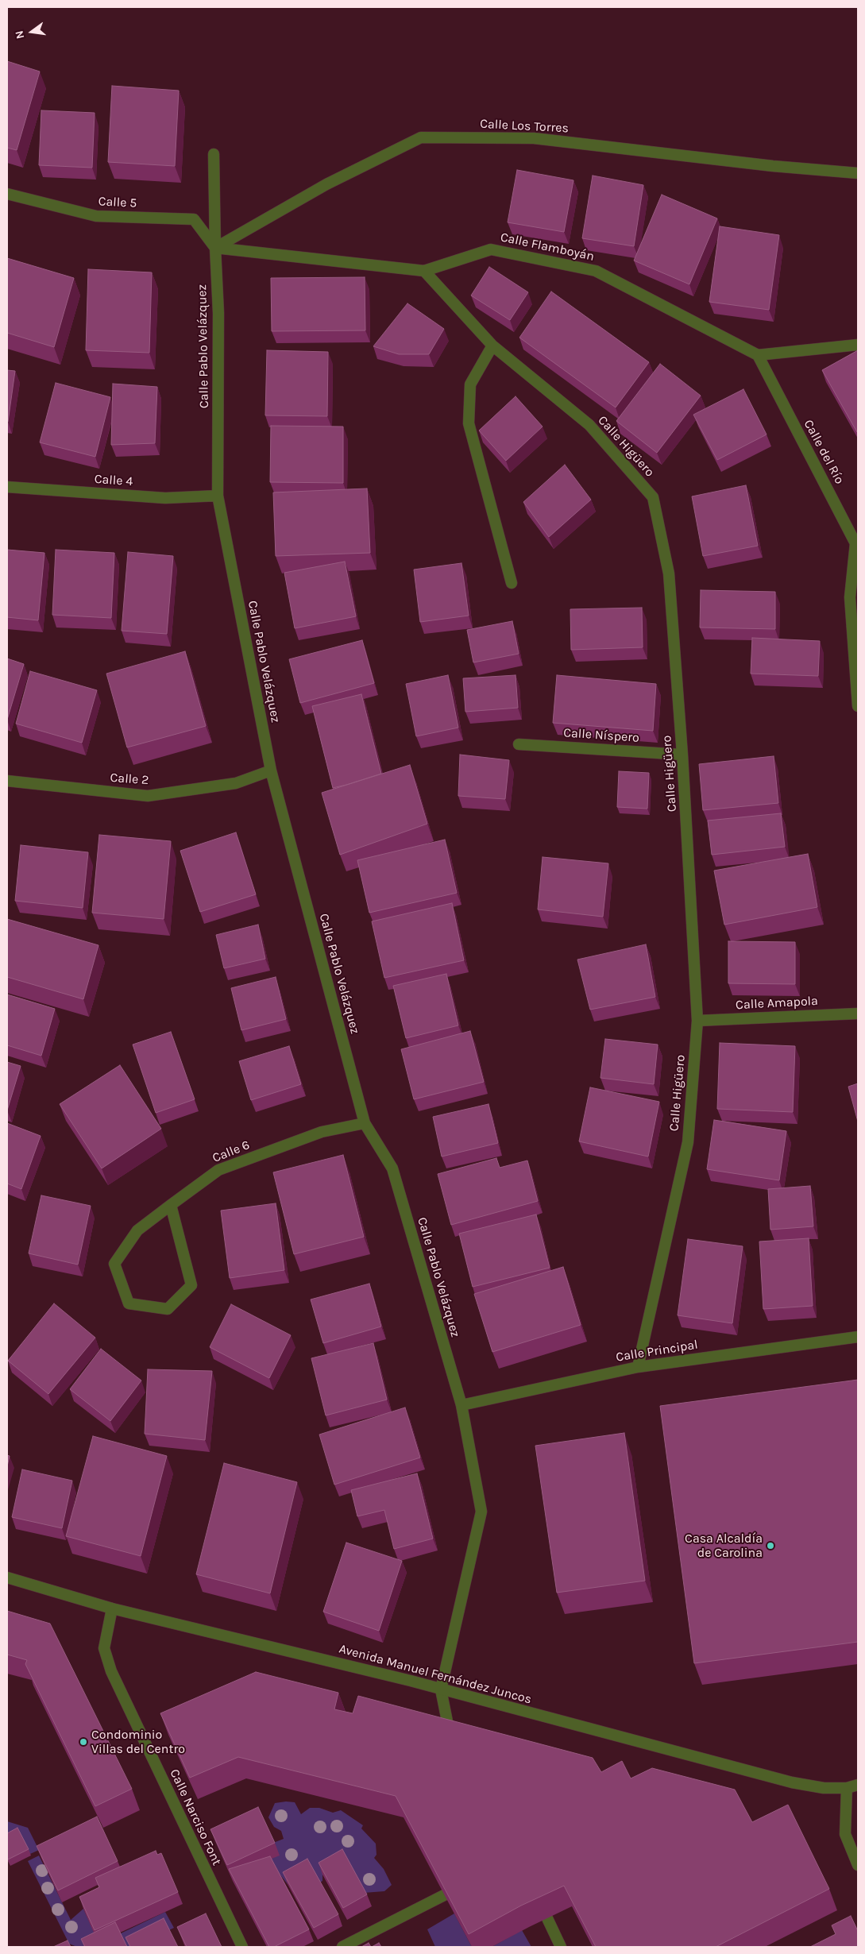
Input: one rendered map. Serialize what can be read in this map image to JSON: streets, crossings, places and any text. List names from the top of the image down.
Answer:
{
  "streets": {
    "street": [
      "Calle Los Torres",
      "Calle 5",
      "Calle Flamboyán",
      "Calle Pablo Velázquez",
      "Calle Higüero",
      "Calle del Río",
      "Calle 4",
      "Calle Níspero",
      "Calle 2",
      "Calle Amapola",
      "Calle 6",
      "Calle Principal",
      "Avenida Manuel Fernández Juncos",
      "Calle Narciso Font"
    ]
  },
  "crossings": [
    ["Calle Los Torres", "Calle 5"],
    ["Calle Los Torres", "Calle Flamboyán"],
    ["Calle Los Torres", "Calle Pablo Velázquez"],
    ["Calle 5", "Calle Flamboyán"],
    ["Calle 5", "Calle Pablo Velázquez"],
    ["Calle Flamboyán", "Calle Pablo Velázquez"],
    ["Calle Flamboyán", "Calle Higüero"],
    ["Calle Flamboyán", "Calle del Río"],
    ["Calle Pablo Velázquez", "Calle 4"],
    ["Calle Pablo Velázquez", "Calle 2"],
    ["Calle Pablo Velázquez", "Calle 6"],
    ["Calle Pablo Velázquez", "Calle Principal"],
    ["Calle Pablo Velázquez", "Avenida Manuel Fernández Juncos"],
    ["Calle Higüero", "Calle Níspero"],
    ["Calle Higüero", "Calle Amapola"],
    ["Calle Higüero", "Calle Principal"],
    ["Avenida Manuel Fernández Juncos", "Calle Narciso Font"]
  ],
  "places": ["Casa Alcaldía de Carolina", "Condominio Villas del Centro"],
  "north": "left"
}
